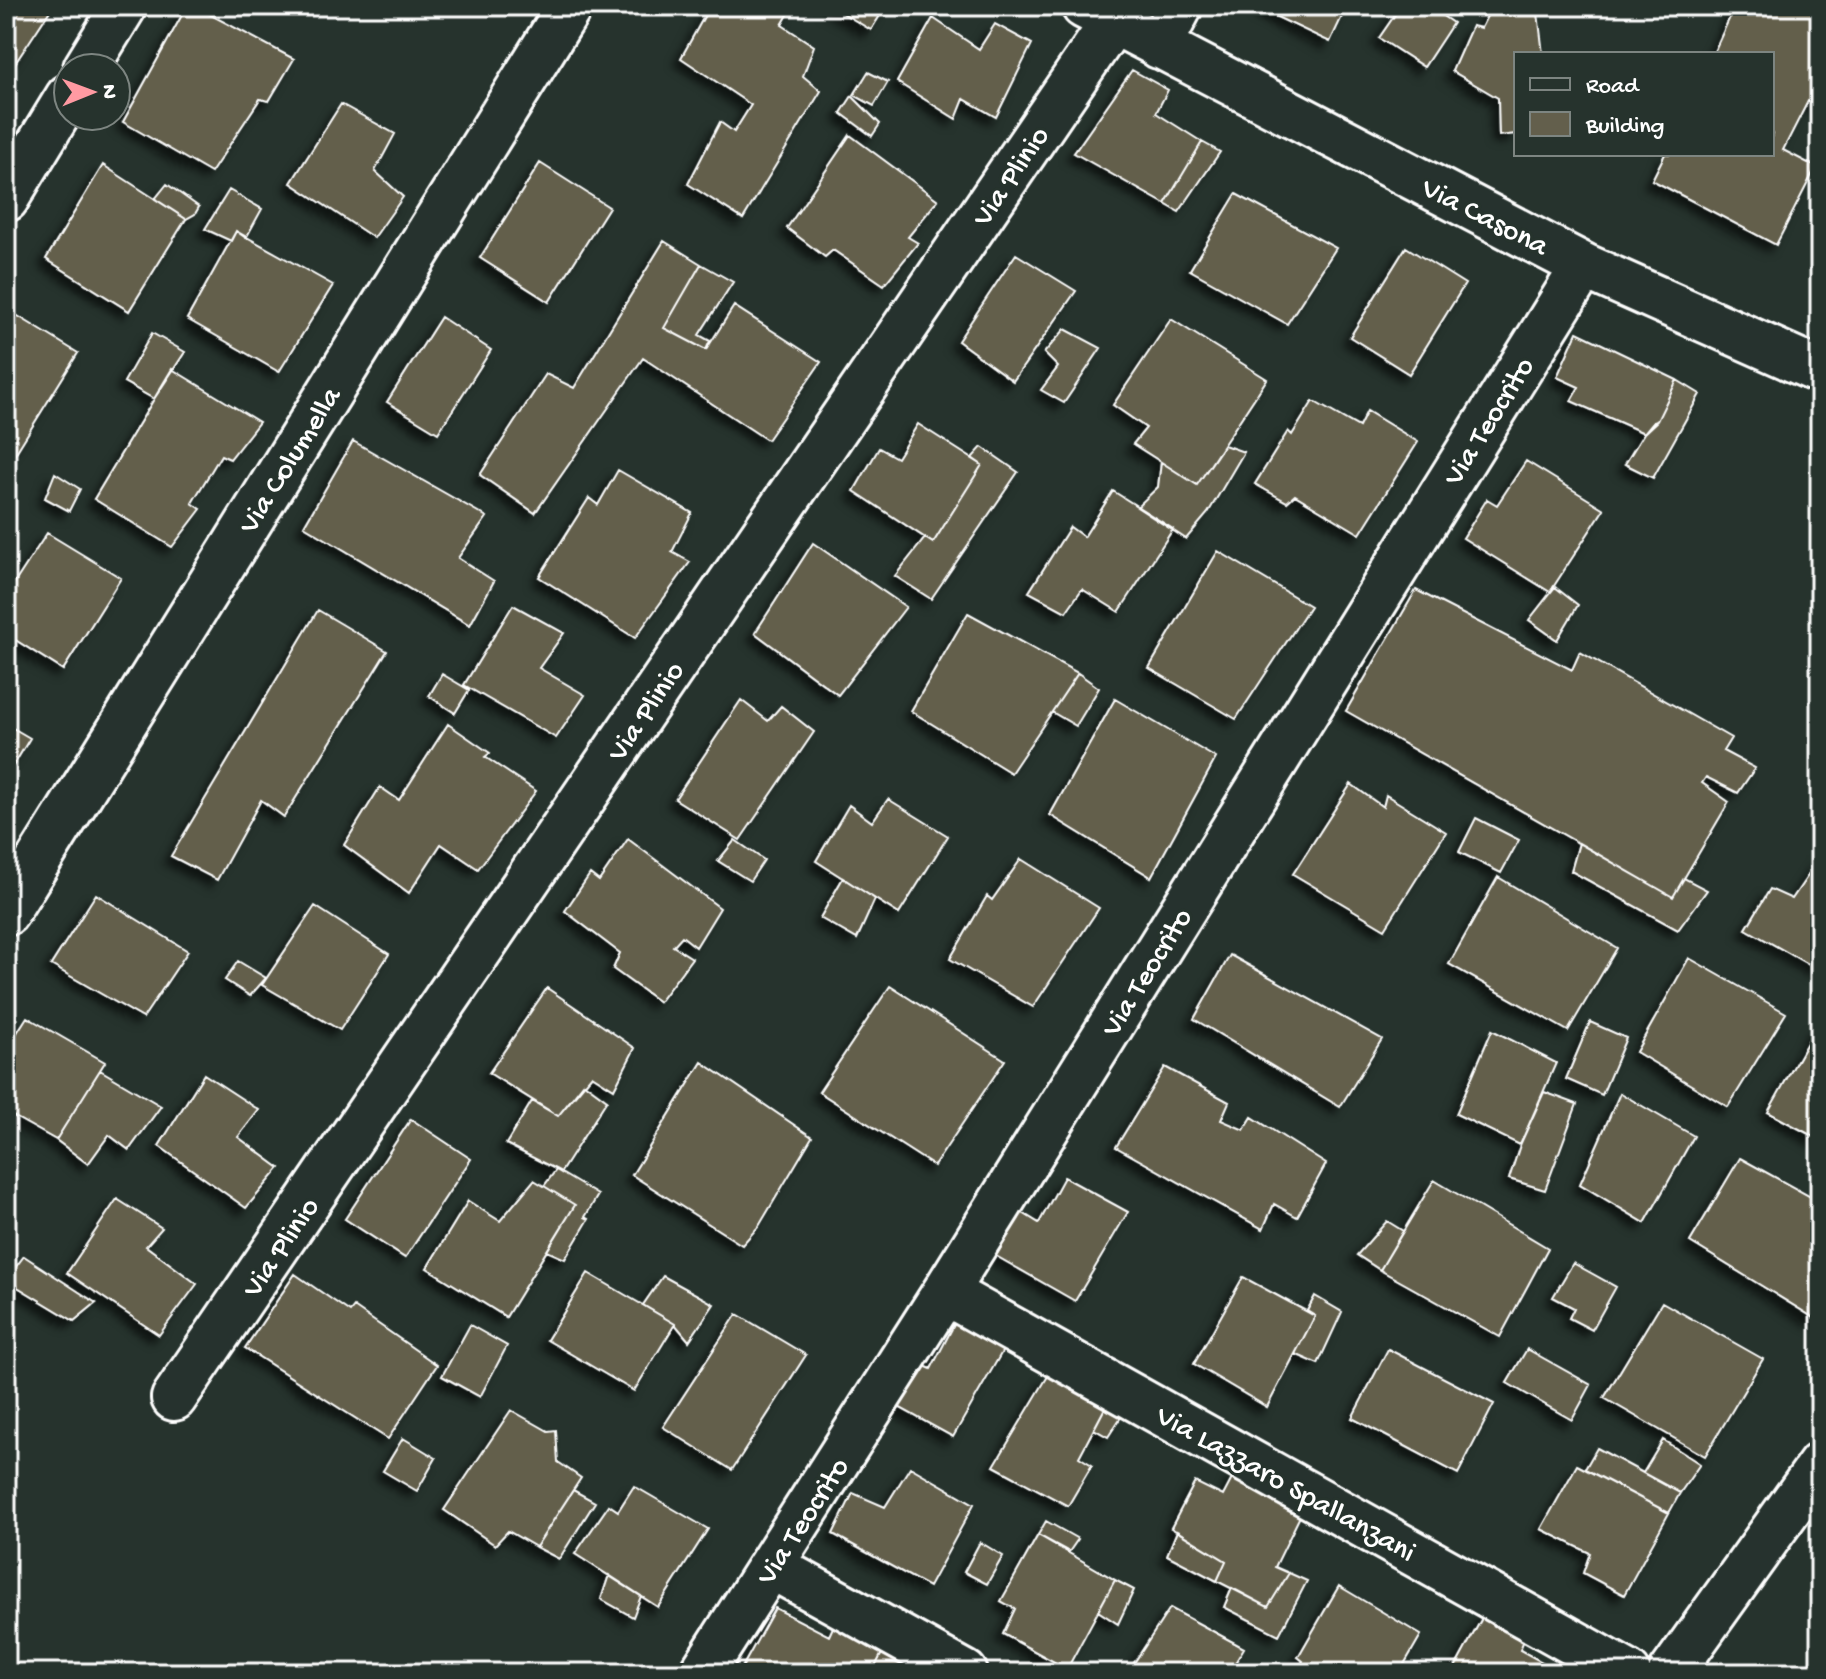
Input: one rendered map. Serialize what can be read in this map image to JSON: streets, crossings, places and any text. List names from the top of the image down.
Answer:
{
  "streets": {
    "street": [
      "Via Plinio",
      "Via Casona",
      "Via Teocrito",
      "Via Columella",
      "Via Lazzaro Spallanzani"
    ]
  },
  "crossings": [
    ["Via Plinio", "Via Casona"],
    ["Via Casona", "Via Teocrito"],
    ["Via Teocrito", "Via Lazzaro Spallanzani"]
  ],
  "legend": ["Road", "Building"],
  "north": "right"
}
